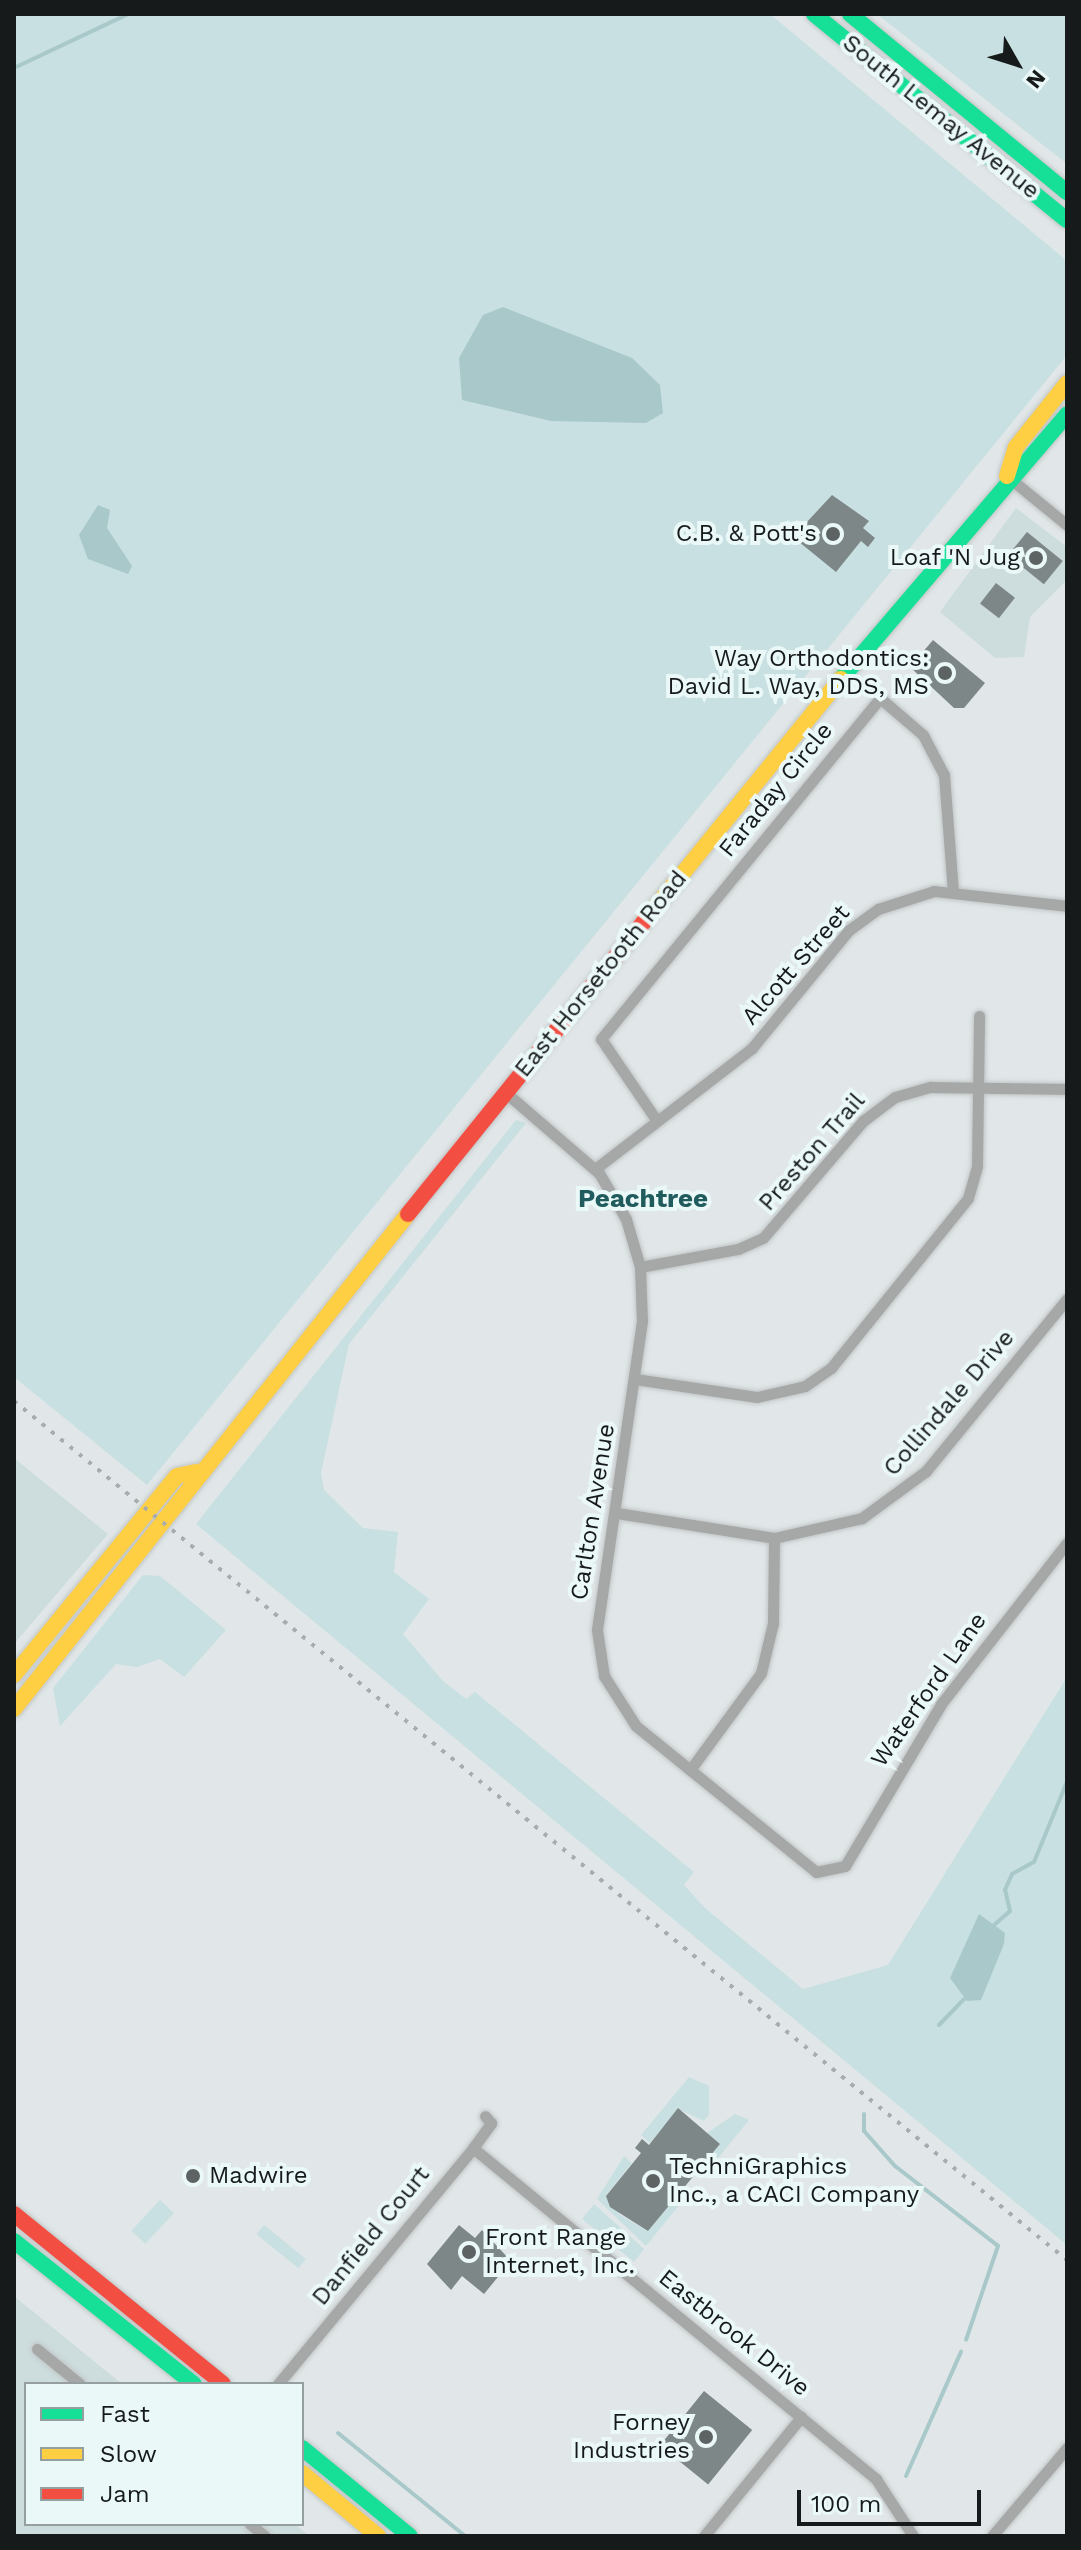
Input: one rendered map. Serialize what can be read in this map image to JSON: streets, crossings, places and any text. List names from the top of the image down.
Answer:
{
  "streets": {
    "main road": ["South Lemay Avenue", "East Horsetooth Road"],
    "street": [
      "Faraday Circle",
      "Alcott Street",
      "Preston Trail",
      "Collindale Drive",
      "Carlton Avenue",
      "Waterford Lane",
      "Danfield Court",
      "Eastbrook Drive"
    ]
  },
  "crossings": [
    ["Faraday Circle", "Alcott Street"],
    ["Alcott Street", "Carlton Avenue"],
    ["East Horsetooth Road", "Carlton Avenue"],
    ["Preston Trail", "Carlton Avenue"],
    ["Collindale Drive", "Carlton Avenue"],
    ["Carlton Avenue", "Waterford Lane"],
    ["Danfield Court", "Eastbrook Drive"]
  ],
  "districts": ["Peachtree"],
  "places": [
    "C.B. & Pott's",
    "Loaf 'N Jug",
    "Way Orthodontics: David L. Way, DDS, MS",
    "Madwire",
    "TechniGraphics Inc., a CACI Company",
    "Front Range Internet, Inc.",
    "Forney Industries"
  ],
  "legend": ["Fast", "Slow", "Jam"],
  "scale_bar": "100 m",
  "north": "bottom right"
}
